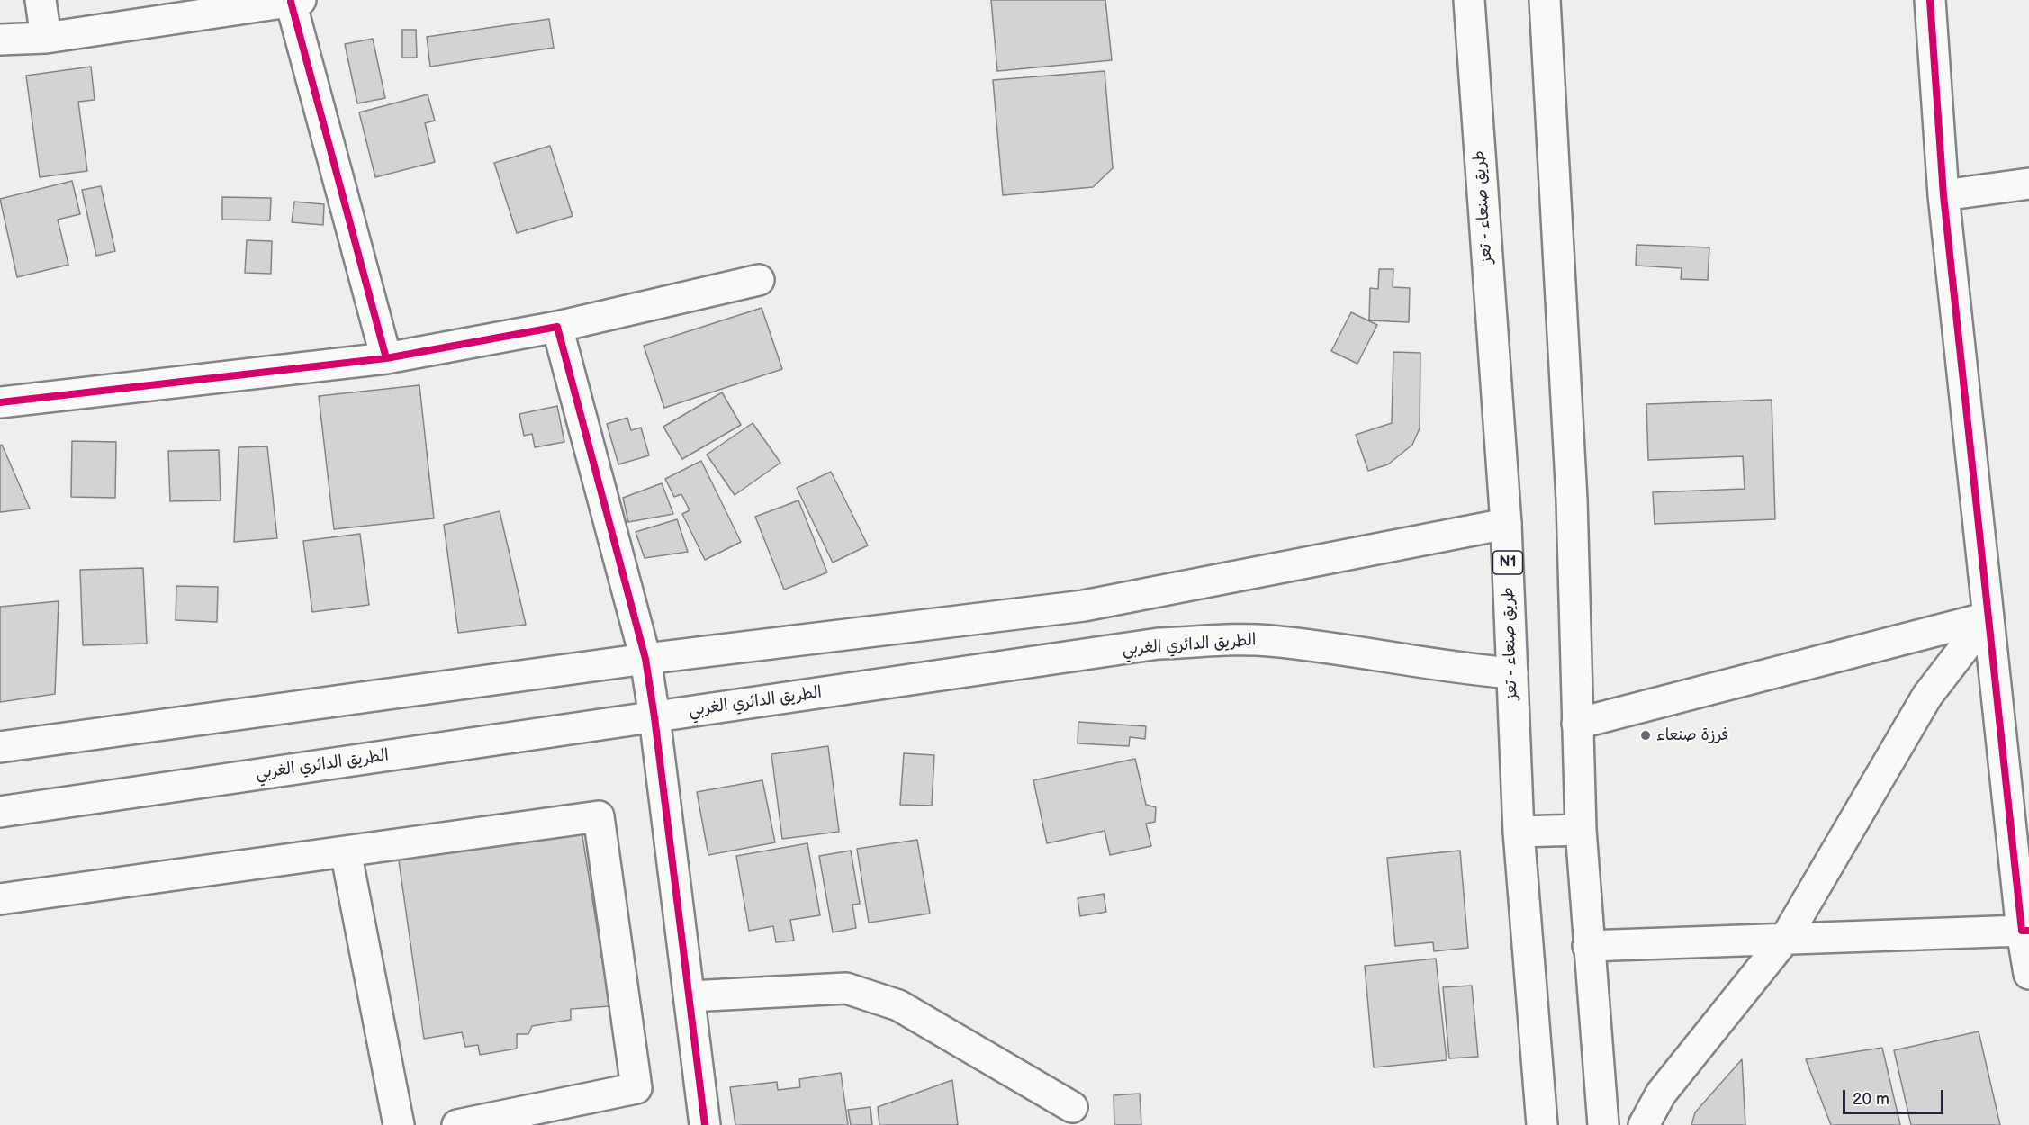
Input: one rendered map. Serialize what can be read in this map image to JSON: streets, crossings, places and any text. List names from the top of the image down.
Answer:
{
  "streets": {
    "main road": ["طريق صنعاء - تعز", "N1", "الطريق الدائري الغربي"]
  },
  "crossings": [
    ["طريق صنعاء - تعز", "الطريق الدائري الغربي"]
  ],
  "places": ["فرزة صنعاء"],
  "scale_bar": "20 m"
}
